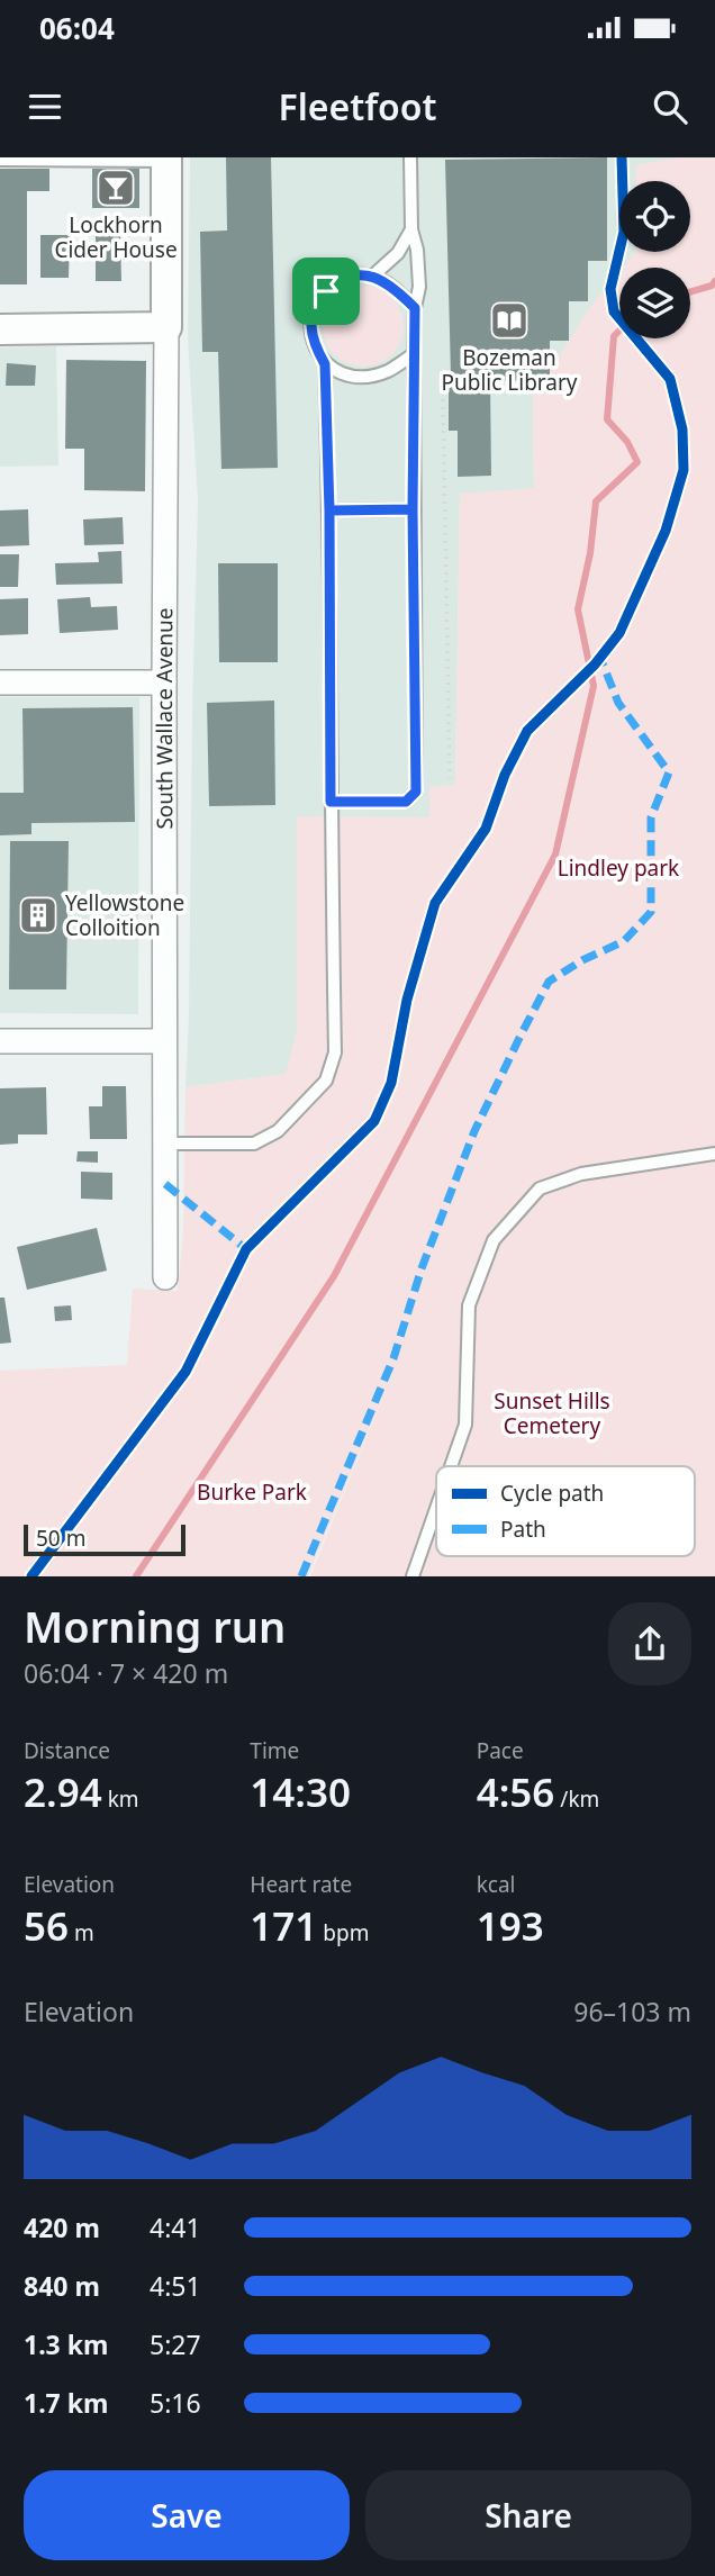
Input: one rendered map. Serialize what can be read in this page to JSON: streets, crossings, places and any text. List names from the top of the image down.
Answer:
{
  "streets": {
    "street": ["South Wallace Avenue"]
  },
  "parks": ["Lindley park", "Sunset Hills Cemetery", "Burke Park"],
  "places": {
    "bar": ["Lockhorn Cider House"],
    "library": ["Bozeman Public Library"],
    "building": ["Yellowstone Colloition"]
  },
  "legend": ["Cycle path", "Path"],
  "scale_bar": "50 m",
  "page": {
    "status": "06:04",
    "header": "Fleetfoot",
    "scale": "50 m",
    "heading": ["Morning run", "06:04 · 7 × 420 m"],
    "stats": [
      ["Distance", "2.94 km"],
      ["Time", "14:30"],
      ["Pace", "4:56 /km"],
      ["Elevation", "56 m"],
      ["Heart rate", "171 bpm"],
      ["kcal", "193"]
    ],
    "chart": ["Elevation", "96–103 m"],
    "list": [
      {
        "name": "420 m",
        "note": "4:41"
      },
      {
        "name": "840 m",
        "note": "4:51"
      },
      {
        "name": "1.3 km",
        "note": "5:27"
      },
      {
        "name": "1.7 km",
        "note": "5:16"
      }
    ],
    "buttons": ["Save", "Share"]
  }
}
